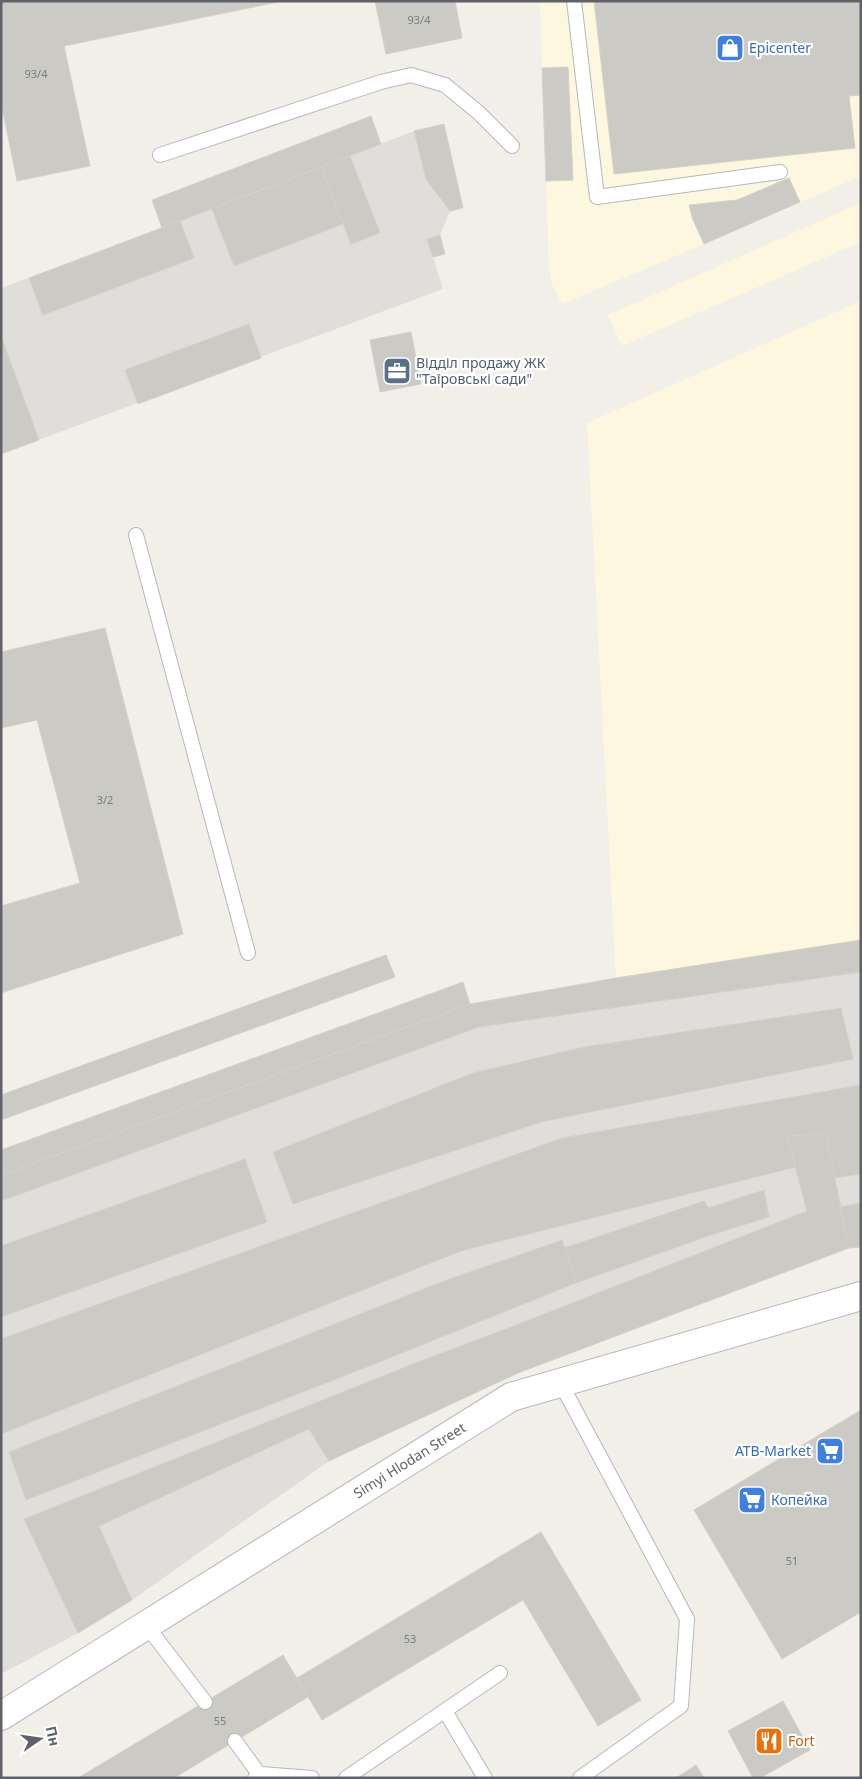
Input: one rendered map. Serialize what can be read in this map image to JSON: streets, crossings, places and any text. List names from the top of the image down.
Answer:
{
  "streets": {
    "street": ["Simyi Hlodan Street"]
  },
  "places": {
    "shop": ["Epicenter"],
    "office": ["Відділ продажу ЖК \"Таїровські сади\""],
    "supermarket": ["ATB-Market", "Копейка"],
    "restaurant": ["Fort"]
  },
  "house_numbers": [
    "93/4",
    "93/4",
    "3/2",
    "51",
    "53",
    "55"
  ],
  "north": "right"
}
